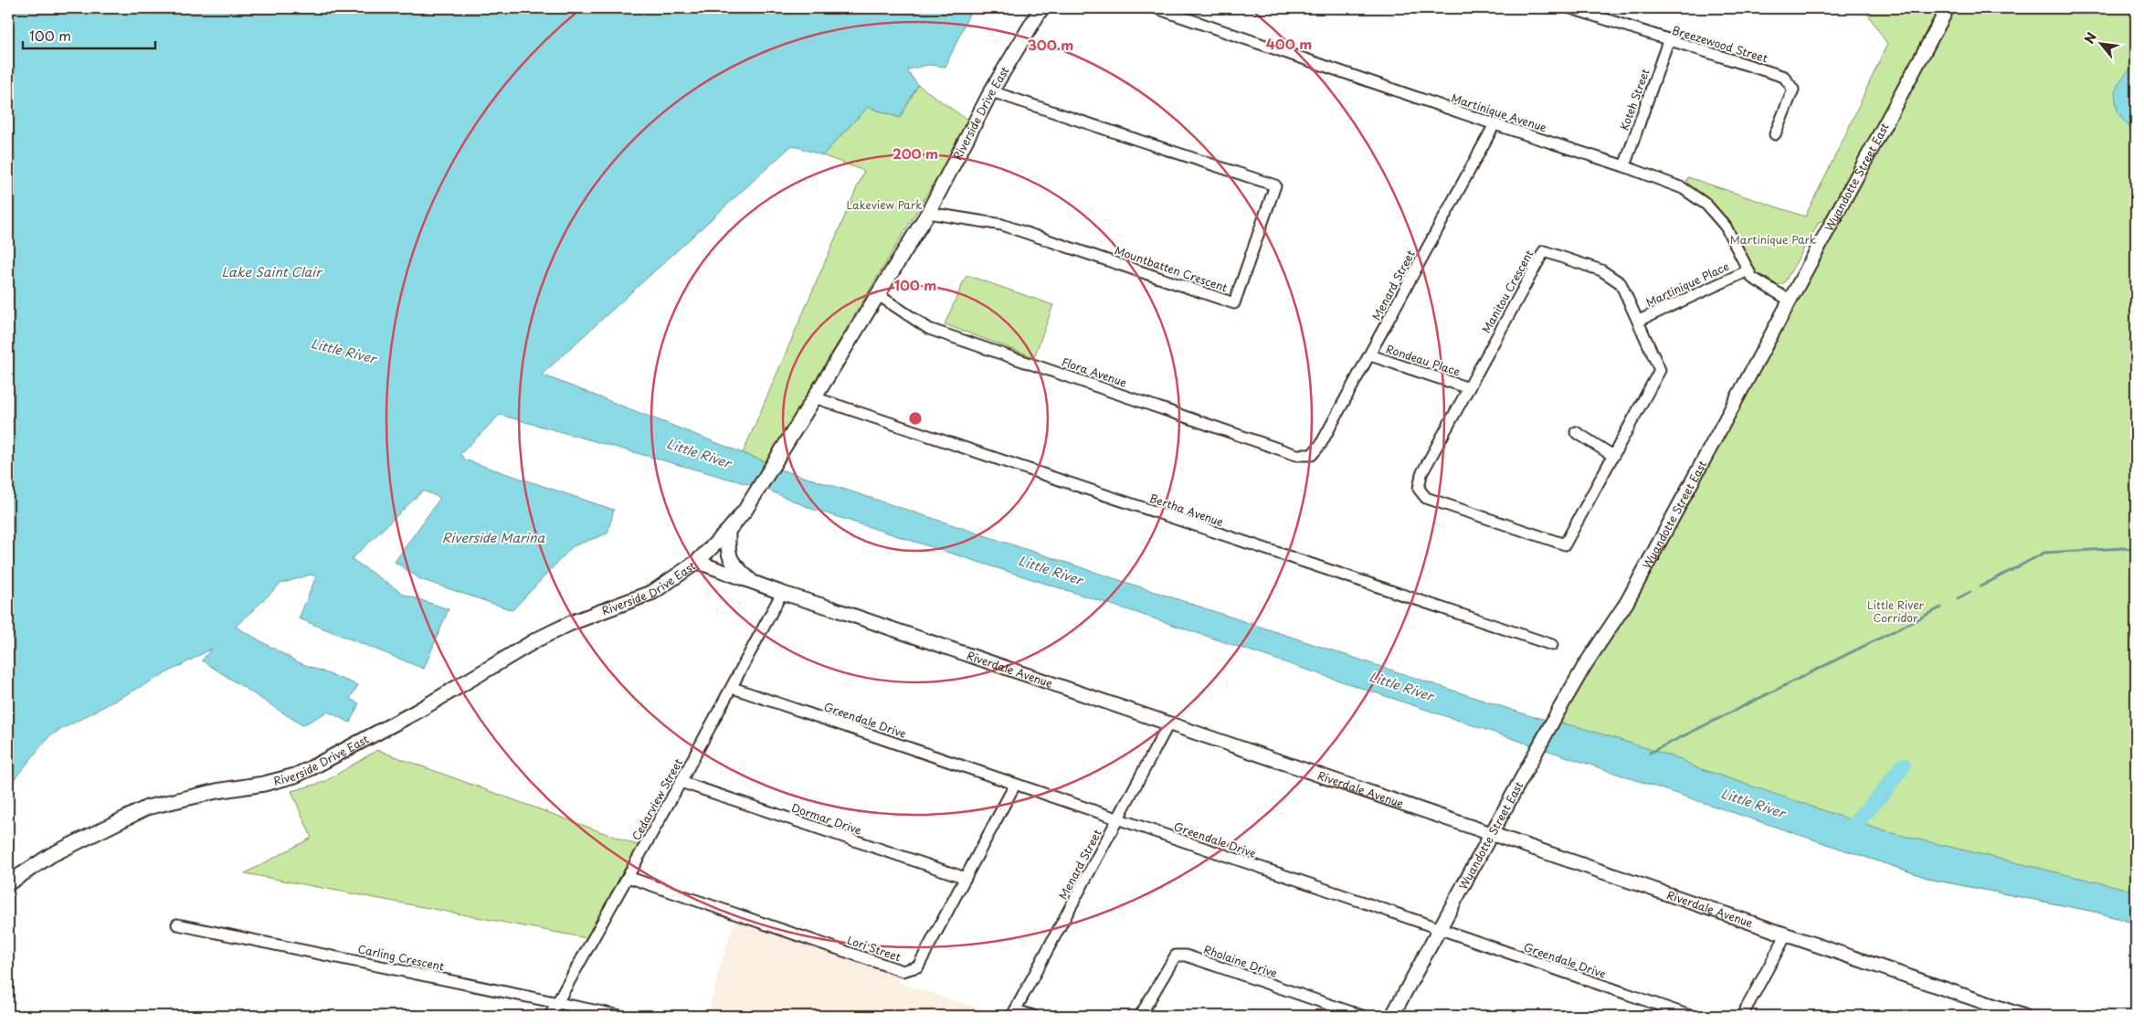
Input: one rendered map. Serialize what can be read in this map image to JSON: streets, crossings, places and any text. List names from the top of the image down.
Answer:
{
  "streets": {
    "main road": ["Riverside Drive East"],
    "street": [
      "Breezewood Street",
      "Koteh Street",
      "Martinique Avenue",
      "Wyandotte Street East",
      "Mountbatten Crescent",
      "Martinique Place",
      "Menard Street",
      "Manitou Crescent",
      "Rondeau Place",
      "Flora Avenue",
      "Bertha Avenue",
      "Riverdale Avenue",
      "Greendale Drive",
      "Cedarview Street",
      "Dormar Drive",
      "Lori Street",
      "Carling Crescent",
      "Rholaine Drive"
    ]
  },
  "crossings": [
    ["Breezewood Street", "Koteh Street"],
    ["Koteh Street", "Martinique Avenue"],
    ["Riverside Drive East", "Mountbatten Crescent"],
    ["Riverside Drive East", "Flora Avenue"],
    ["Riverside Drive East", "Bertha Avenue"],
    ["Riverside Drive East", "Riverdale Avenue"],
    ["Martinique Avenue", "Wyandotte Street East"],
    ["Martinique Avenue", "Martinique Place"],
    ["Martinique Avenue", "Menard Street"],
    ["Wyandotte Street East", "Riverdale Avenue"],
    ["Wyandotte Street East", "Greendale Drive"],
    ["Martinique Place", "Manitou Crescent"],
    ["Menard Street", "Rondeau Place"],
    ["Menard Street", "Flora Avenue"],
    ["Menard Street", "Riverdale Avenue"],
    ["Menard Street", "Greendale Drive"],
    ["Manitou Crescent", "Rondeau Place"],
    ["Riverdale Avenue", "Cedarview Street"],
    ["Greendale Drive", "Cedarview Street"],
    ["Greendale Drive", "Lori Street"],
    ["Cedarview Street", "Dormar Drive"],
    ["Cedarview Street", "Lori Street"],
    ["Cedarview Street", "Carling Crescent"],
    ["Dormar Drive", "Lori Street"]
  ],
  "water": ["Lake Saint Clair", "Little River", "Riverside Marina"],
  "parks": ["Lakeview Park", "Martinique Park", "Little River Corridor"],
  "scale_bar": "100 m",
  "north": "top left",
  "rings": [
    "400 m",
    "300 m",
    "200 m",
    "100 m"
  ]
}
